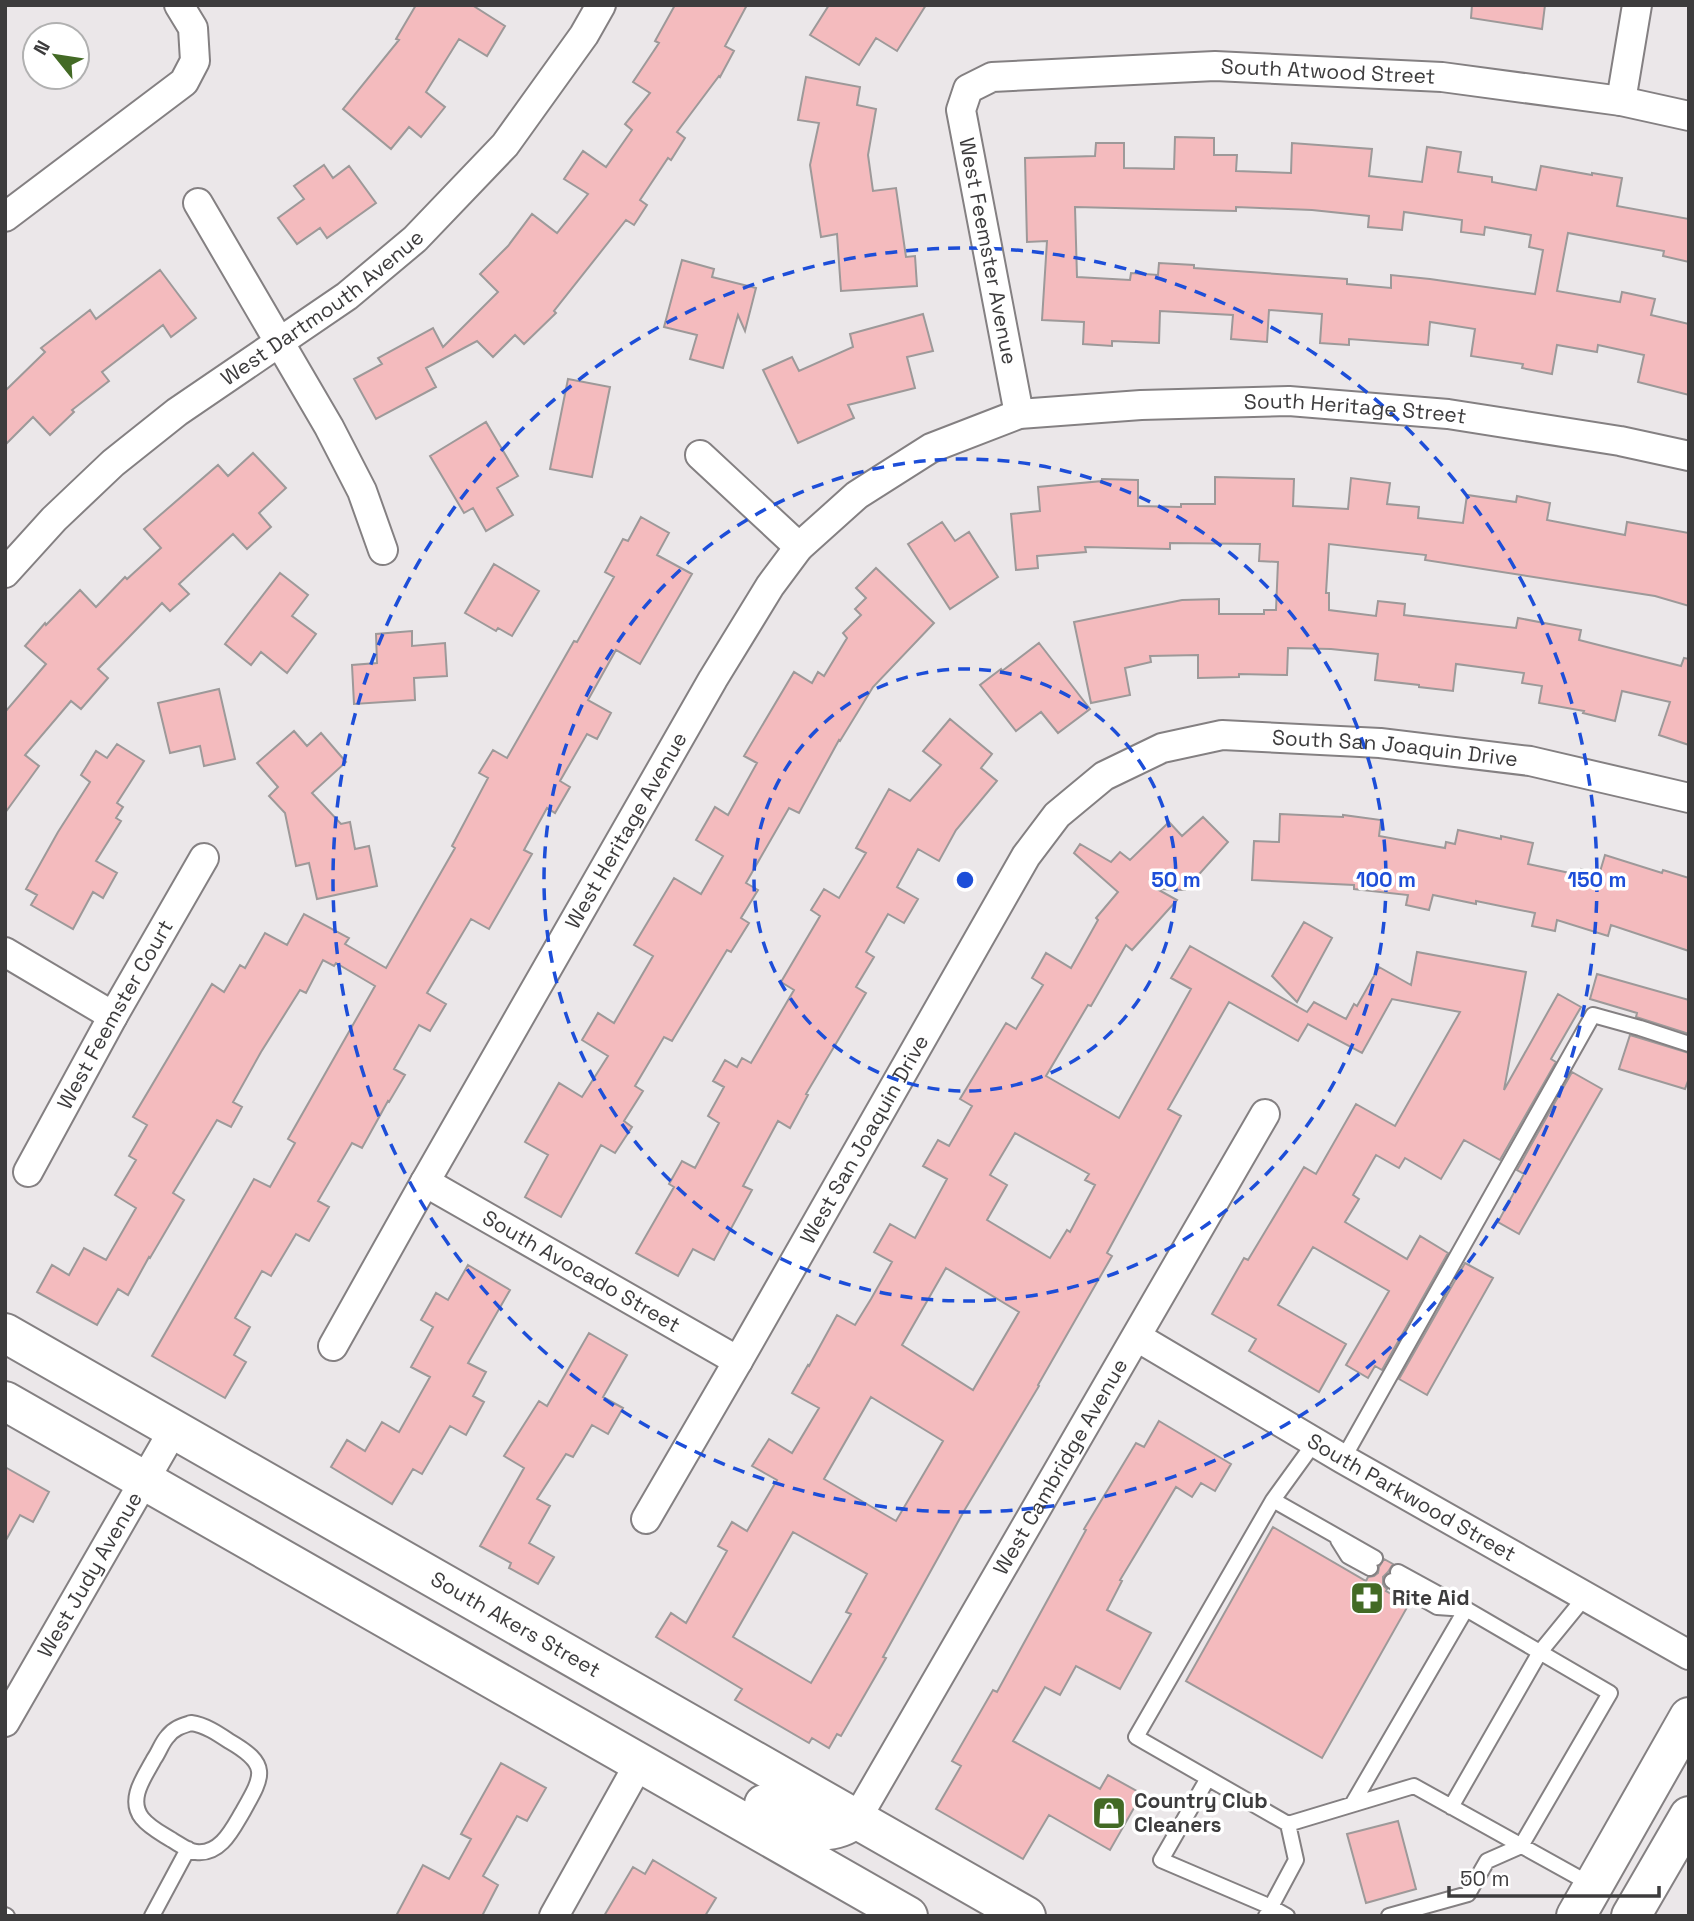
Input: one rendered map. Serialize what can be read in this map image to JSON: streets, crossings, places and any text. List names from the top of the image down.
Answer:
{
  "streets": {
    "main road": ["South Akers Street"],
    "street": [
      "South Atwood Street",
      "West Feemster Avenue",
      "West Dartmouth Avenue",
      "South Heritage Street",
      "South San Joaquin Drive",
      "West Heritage Avenue",
      "West Feemster Court",
      "West San Joaquin Drive",
      "South Avocado Street",
      "West Cambridge Avenue",
      "South Parkwood Street",
      "West Judy Avenue"
    ]
  },
  "crossings": [
    ["South Atwood Street", "West Feemster Avenue"],
    ["West Feemster Avenue", "South Heritage Street"],
    ["West Feemster Avenue", "West Heritage Avenue"],
    ["South Heritage Street", "West Heritage Avenue"],
    ["South San Joaquin Drive", "West San Joaquin Drive"],
    ["West Heritage Avenue", "South Avocado Street"],
    ["West San Joaquin Drive", "South Avocado Street"],
    ["West Cambridge Avenue", "South Parkwood Street"],
    ["West Cambridge Avenue", "South Akers Street"],
    ["West Judy Avenue", "South Akers Street"]
  ],
  "places": {
    "pharmacy": ["Rite Aid"],
    "shop": ["Country Club Cleaners"]
  },
  "scale_bar": "50 m",
  "north": "top left",
  "rings": ["50 m", "100 m", "150 m"]
}
